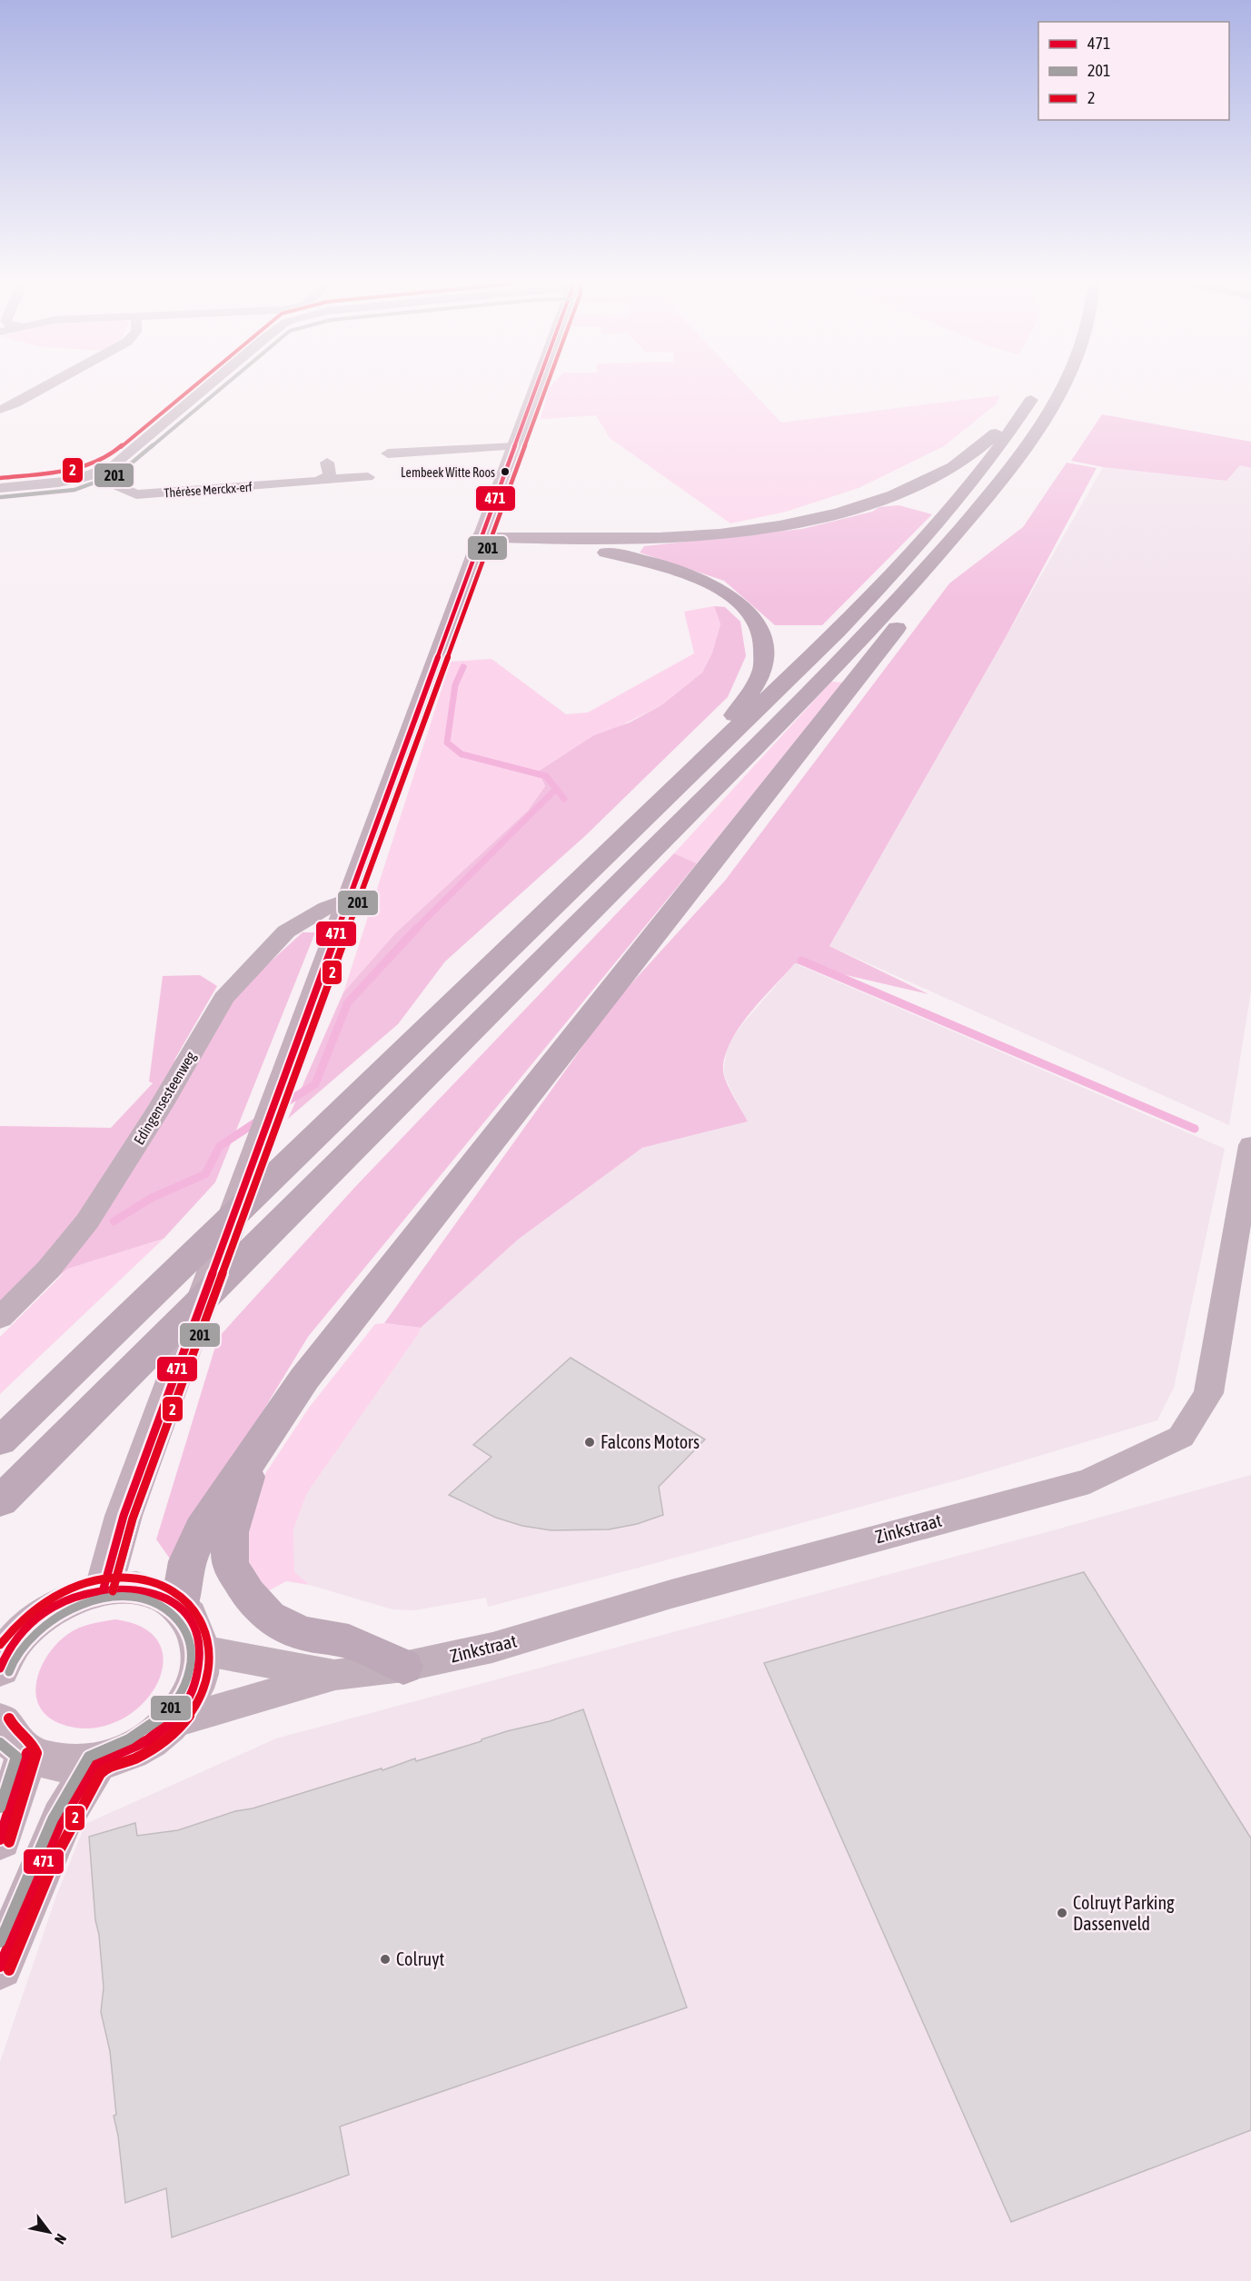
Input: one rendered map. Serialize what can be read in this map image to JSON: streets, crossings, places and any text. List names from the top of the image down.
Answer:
{
  "streets": {
    "street": ["Thérèse Merckx-erf", "Edingensesteenweg", "Zinkstraat"]
  },
  "places": [
    "Lembeek Witte Roos",
    "Falcons Motors",
    "Colruyt Parking Dassenveld",
    "Colruyt"
  ],
  "lines": ["transit line 471", "transit line 201", "transit line 2"],
  "legend": ["471", "201", "2"],
  "north": "bottom right"
}
